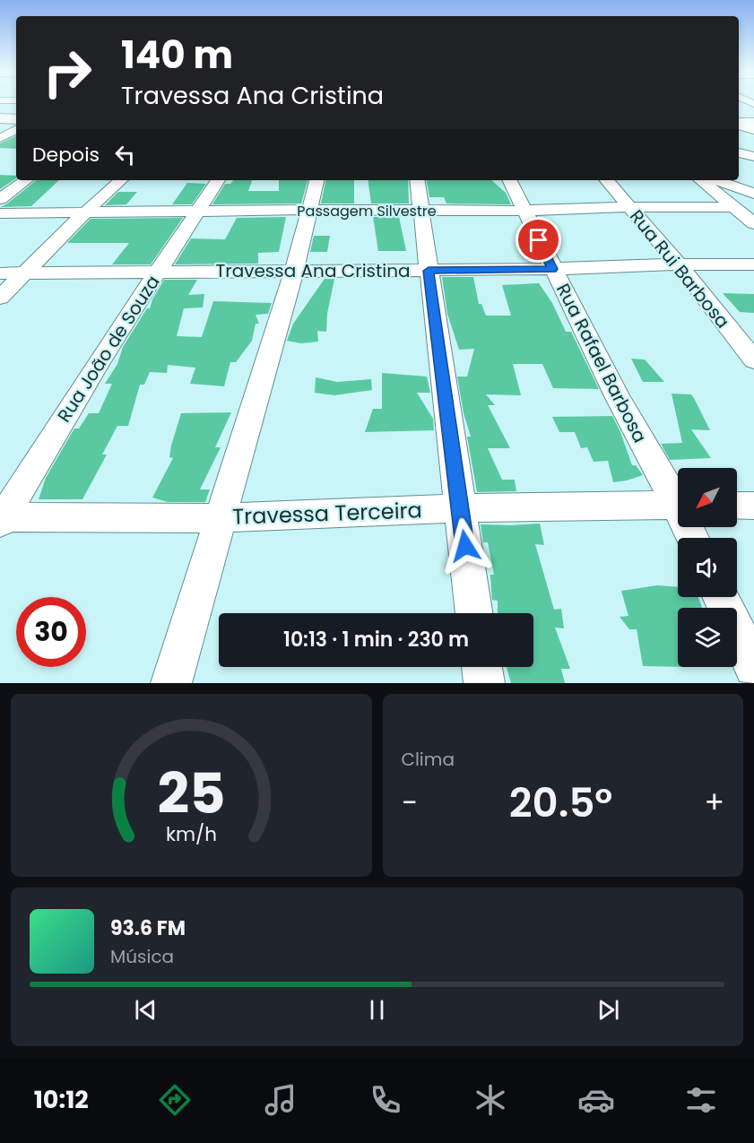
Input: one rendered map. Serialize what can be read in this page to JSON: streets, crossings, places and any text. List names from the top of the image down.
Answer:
{
  "streets": {
    "street": [
      "Passagem Silvestre",
      "Rua Rui Barbosa",
      "Travessa Ana Cristina",
      "Rua João de Souza",
      "Rua Rafael Barbosa",
      "Travessa Terceira"
    ]
  },
  "crossings": [
    ["Passagem Silvestre", "Rua Rui Barbosa"],
    ["Passagem Silvestre", "Rua João de Souza"],
    ["Passagem Silvestre", "Rua Rafael Barbosa"],
    ["Rua Rui Barbosa", "Travessa Ana Cristina"],
    ["Travessa Ana Cristina", "Rua João de Souza"],
    ["Travessa Ana Cristina", "Rua Rafael Barbosa"],
    ["Rua João de Souza", "Travessa Terceira"]
  ],
  "north": "bottom left",
  "page": {
    "turn": ["140 m", "Travessa Ana Cristina"],
    "then": "Depois",
    "limit": "30",
    "trip": "10:13 · 1 min · 230 m",
    "tile": "Clima",
    "heat": ["−", "20.5°", "+"],
    "song": ["93.6 FM", "Música"],
    "tabs": "10:12",
    "gauge": ["25", "km/h"]
  }
}
